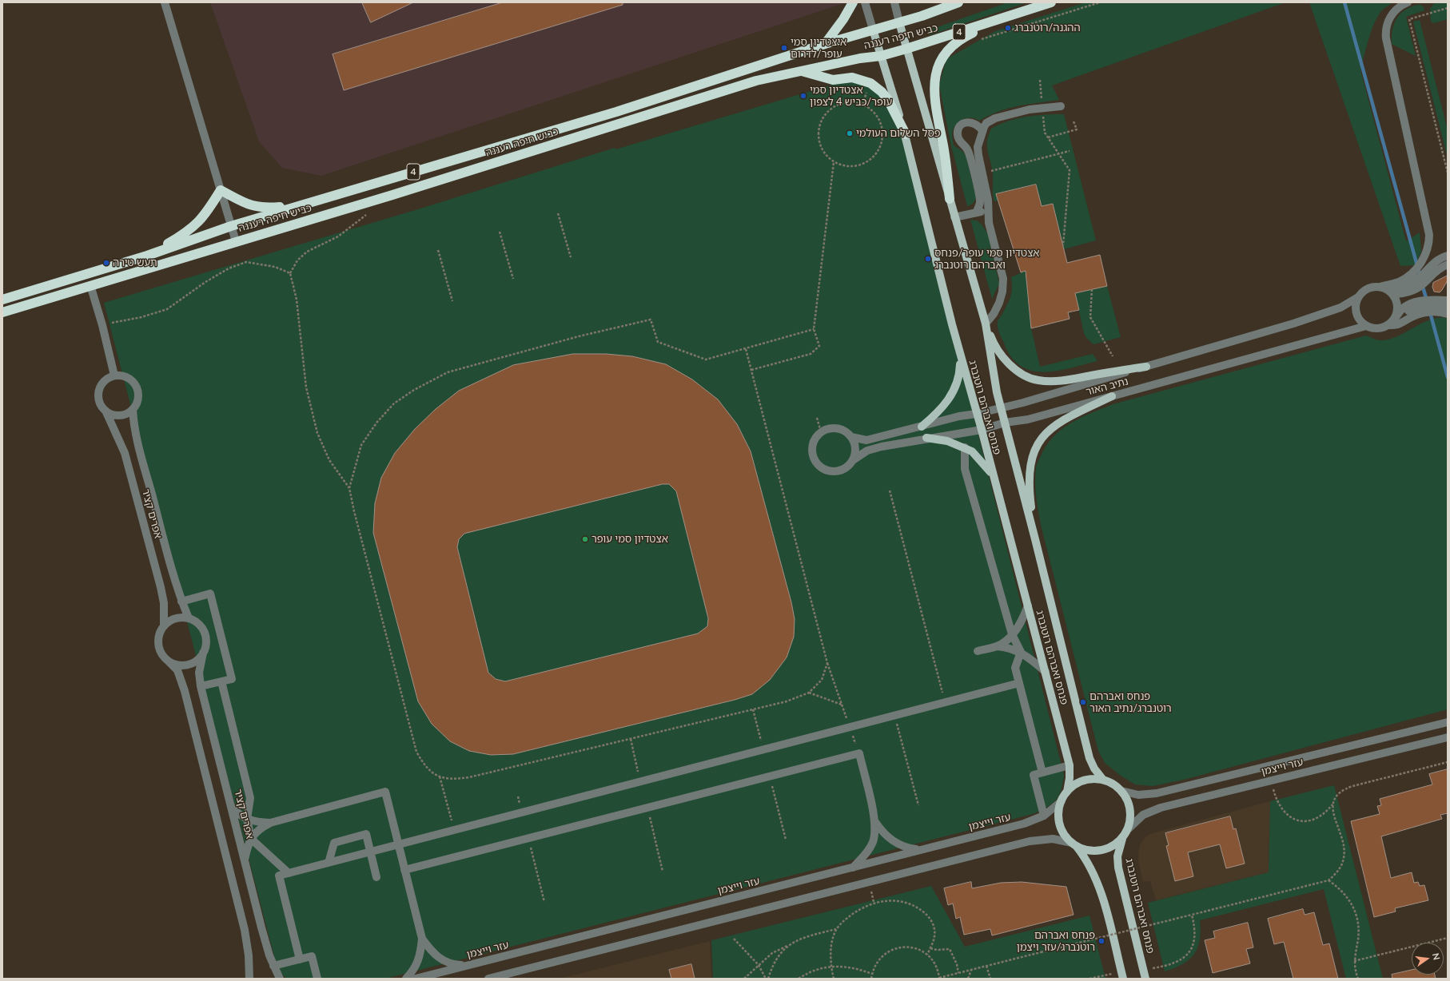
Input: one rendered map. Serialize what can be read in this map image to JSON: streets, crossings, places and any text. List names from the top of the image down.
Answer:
{
  "streets": {
    "highway": ["4", "כביש חיפה רעננה"],
    "main road": ["פנחס ואברהם רוטנברג"],
    "street": ["נתיב האור", "אפרים קציר", "עזר וייצמן"]
  },
  "crossings": [
    ["כביש חיפה רעננה", "פנחס ואברהם רוטנברג"],
    ["נתיב האור", "פנחס ואברהם רוטנברג"],
    ["פנחס ואברהם רוטנברג", "עזר וייצמן"]
  ],
  "places": [
    "ההגנה/רוטנברג",
    "איצטדיון סמי עופר/לדרום",
    "אצטדיון סמי עופר/כביש 4 לצפון",
    "פסל השלום העולמי",
    "אצטדיון סמי עופר/פנחס ואברהם רוטנברג",
    "תעש טירה",
    "אצטדיון סמי עופר",
    "פנחס ואברהם רוטנברג/נתיב האור",
    "פנחס ואברהם רוטנברג/עזר ויצמן"
  ],
  "north": "right"
}
